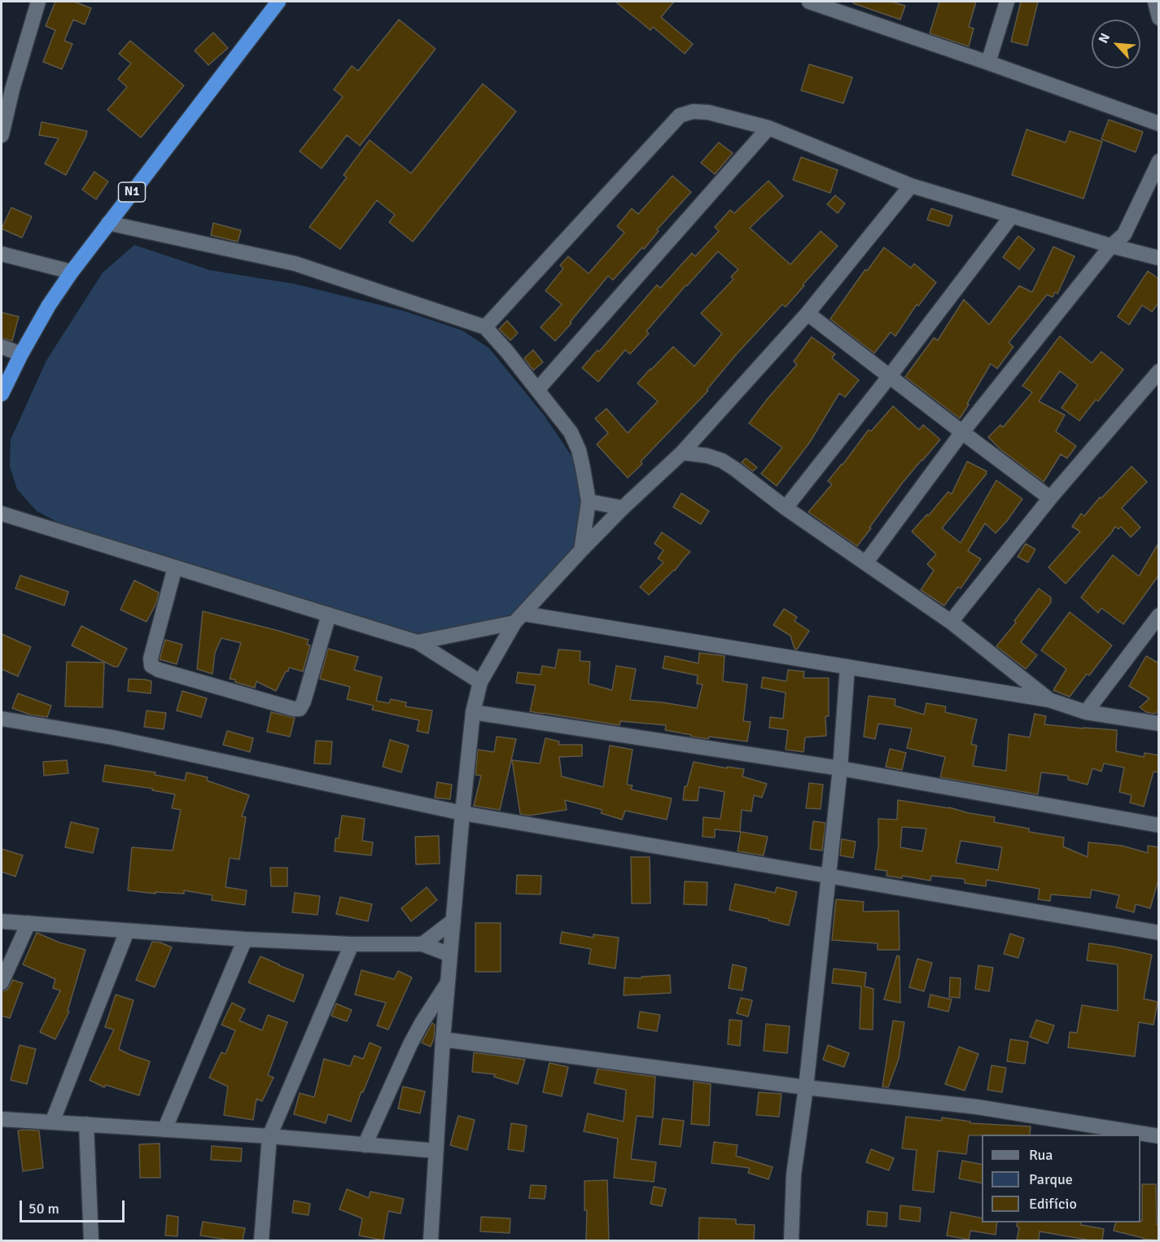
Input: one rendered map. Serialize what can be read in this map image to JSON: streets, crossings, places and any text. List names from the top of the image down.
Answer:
{
  "streets": {
    "highway": ["N1"]
  },
  "legend": ["Rua", "Parque", "Edifício"],
  "scale_bar": "50 m",
  "north": "top left"
}
